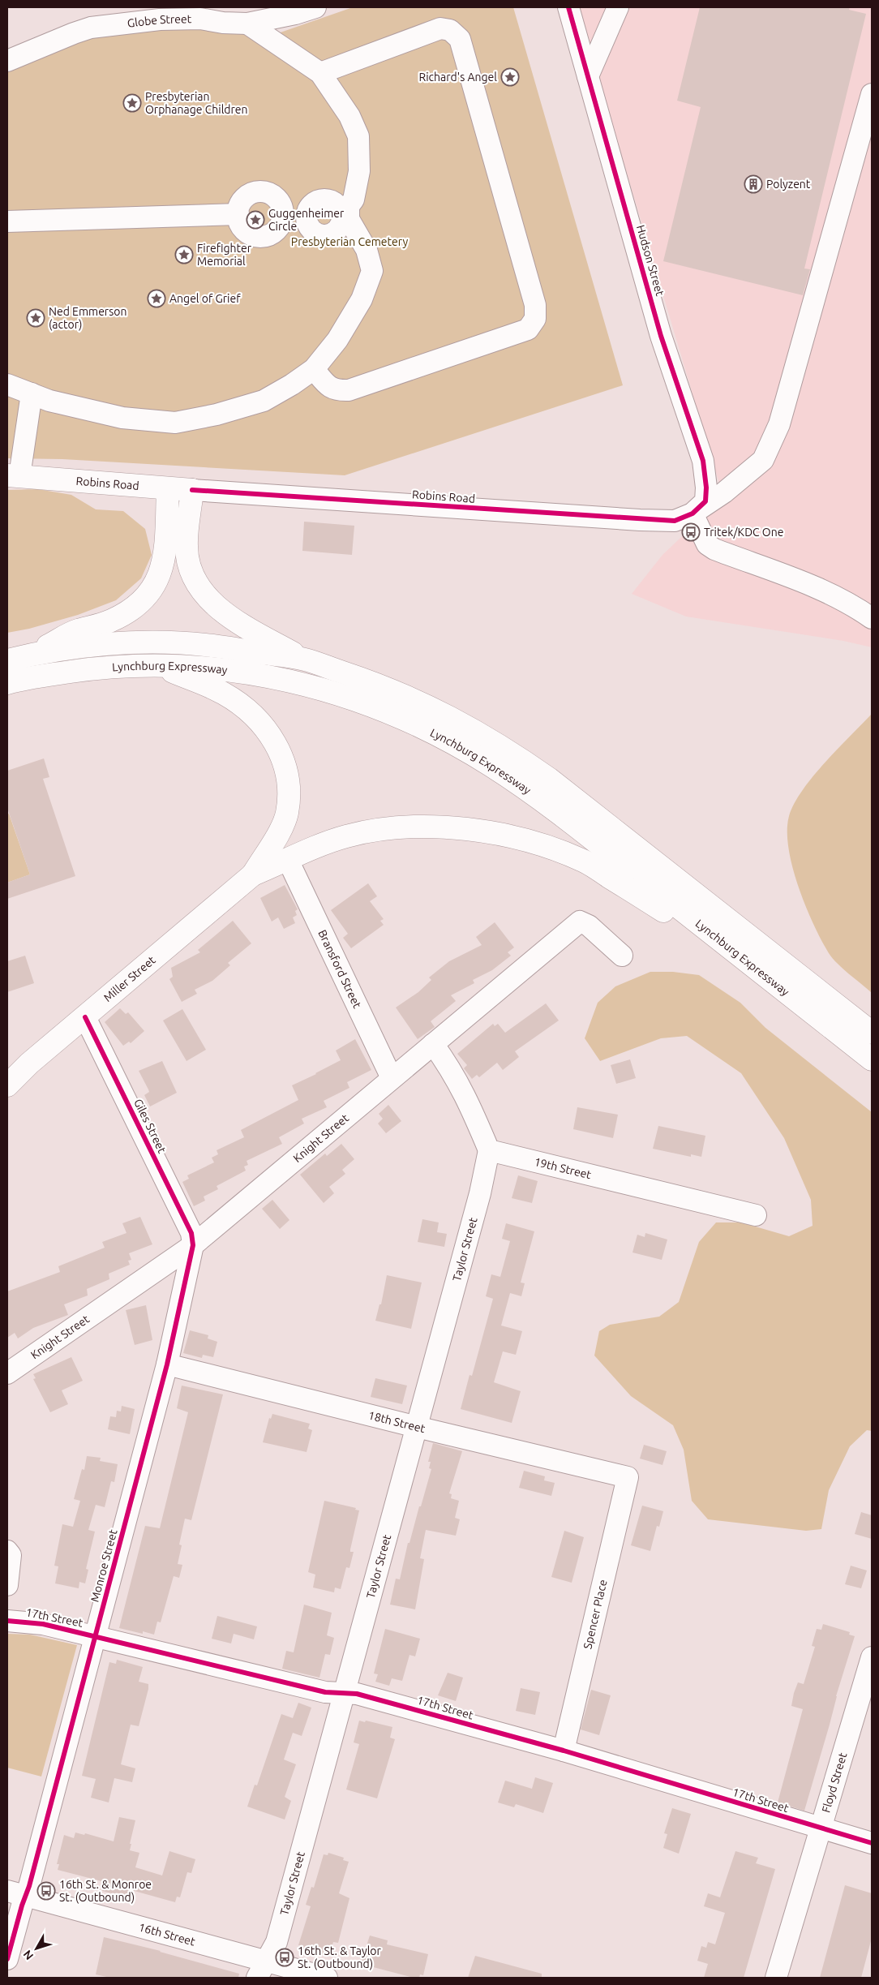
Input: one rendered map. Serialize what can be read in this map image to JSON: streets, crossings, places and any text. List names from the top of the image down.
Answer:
{
  "streets": {
    "main road": ["Robins Road", "Lynchburg Expressway", "Miller Street"],
    "street": [
      "Globe Street",
      "Hudson Street",
      "Bransford Street",
      "Giles Street",
      "Knight Street",
      "19th Street",
      "Taylor Street",
      "18th Street",
      "Monroe Street",
      "Spencer Place",
      "17th Street",
      "Floyd Street",
      "16th Street"
    ]
  },
  "crossings": [
    ["Hudson Street", "Robins Road"],
    ["Bransford Street", "Knight Street"],
    ["Miller Street", "Giles Street"],
    ["Giles Street", "Knight Street"],
    ["Giles Street", "Monroe Street"],
    ["Knight Street", "Monroe Street"],
    ["19th Street", "Taylor Street"],
    ["Taylor Street", "18th Street"],
    ["Taylor Street", "17th Street"],
    ["Taylor Street", "16th Street"],
    ["18th Street", "Monroe Street"],
    ["18th Street", "Spencer Place"],
    ["Monroe Street", "17th Street"],
    ["Monroe Street", "16th Street"],
    ["Spencer Place", "17th Street"],
    ["17th Street", "Floyd Street"]
  ],
  "parks": ["Presbyterian Cemetery"],
  "places": {
    "place": [
      "Richard's Angel",
      "Presbyterian Orphanage Children",
      "Guggenheimer Circle",
      "Firefighter Memorial",
      "Angel of Grief",
      "Ned Emmerson (actor)"
    ],
    "building": ["Polyzent"],
    "bus stop": ["Tritek/KDC One", "16th St. & Monroe St. (Outbound)", "16th St. & Taylor St. (Outbound)"]
  },
  "north": "bottom left"
}
